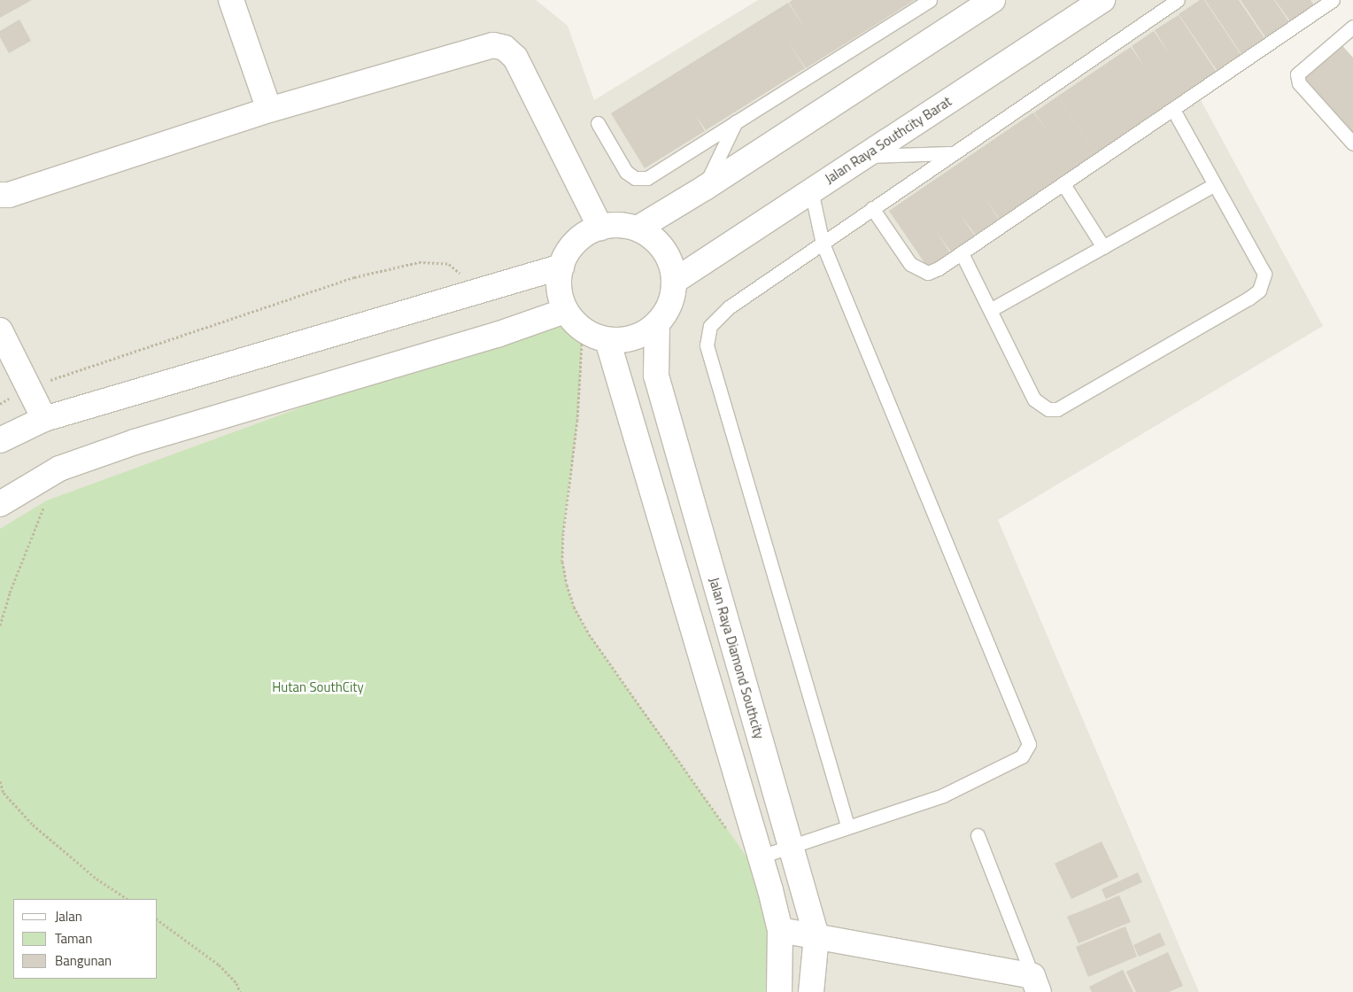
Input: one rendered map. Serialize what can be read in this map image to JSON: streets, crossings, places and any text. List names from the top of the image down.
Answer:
{
  "streets": {
    "street": ["Jalan Raya Southcity Barat", "Jalan Raya Diamond Southcity"]
  },
  "crossings": [
    ["Jalan Raya Southcity Barat", "Jalan Raya Diamond Southcity"]
  ],
  "parks": ["Hutan SouthCity"],
  "legend": ["Jalan", "Taman", "Bangunan"]
}
